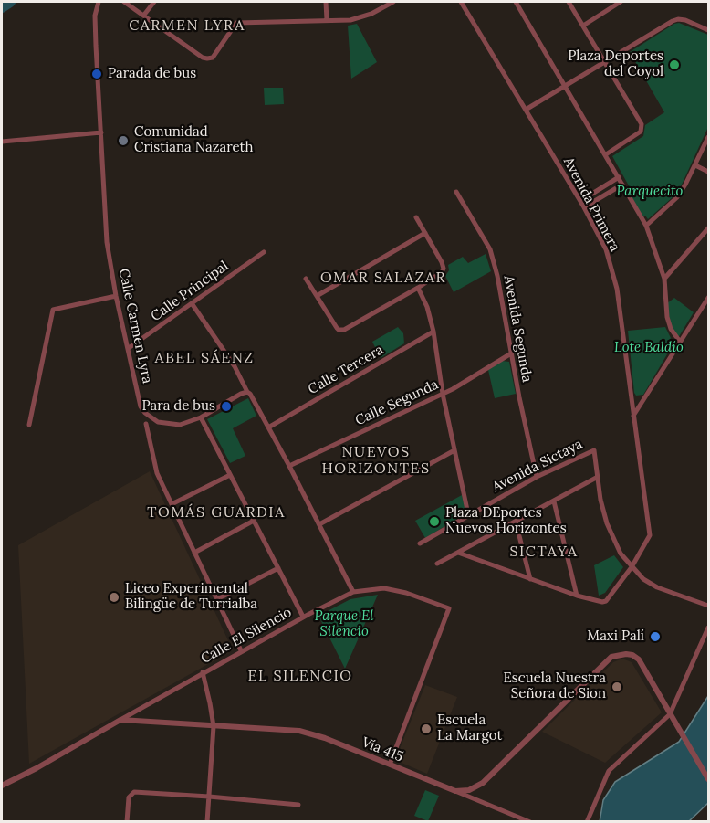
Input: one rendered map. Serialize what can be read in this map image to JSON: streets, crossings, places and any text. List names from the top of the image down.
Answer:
{
  "streets": {
    "street": [
      "Avenida Primera",
      "Calle Principal",
      "Calle Carmen Lyra",
      "Avenida Segunda",
      "Calle Tercera",
      "Calle Segunda",
      "Avenida Sictaya",
      "Calle El Silencio",
      "Vía 415"
    ]
  },
  "crossings": [
    ["Avenida Primera", "Avenida Sictaya"],
    ["Calle Principal", "Calle Carmen Lyra"],
    ["Avenida Segunda", "Calle Segunda"],
    ["Avenida Segunda", "Avenida Sictaya"],
    ["Calle El Silencio", "Vía 415"]
  ],
  "districts": [
    "CARMEN LYRA",
    "OMAR SALAZAR",
    "ABEL SÁENZ",
    "NUEVOS HORIZONTES",
    "TOMÁS GUARDIA",
    "SICTAYA",
    "EL SILENCIO"
  ],
  "parks": ["Parquecito", "Lote Baldío", "Parque El Silencio"],
  "places": [
    "Plaza Deportes del Coyol",
    "Parada de bus",
    "Comunidad Cristiana Nazareth",
    "Para de bus",
    "Plaza DEportes Nuevos Horizontes",
    "Liceo Experimental Bilingüe de Turrialba",
    "Maxi Palí",
    "Escuela Nuestra Señora de Sion",
    "Escuela La Margot"
  ]
}
